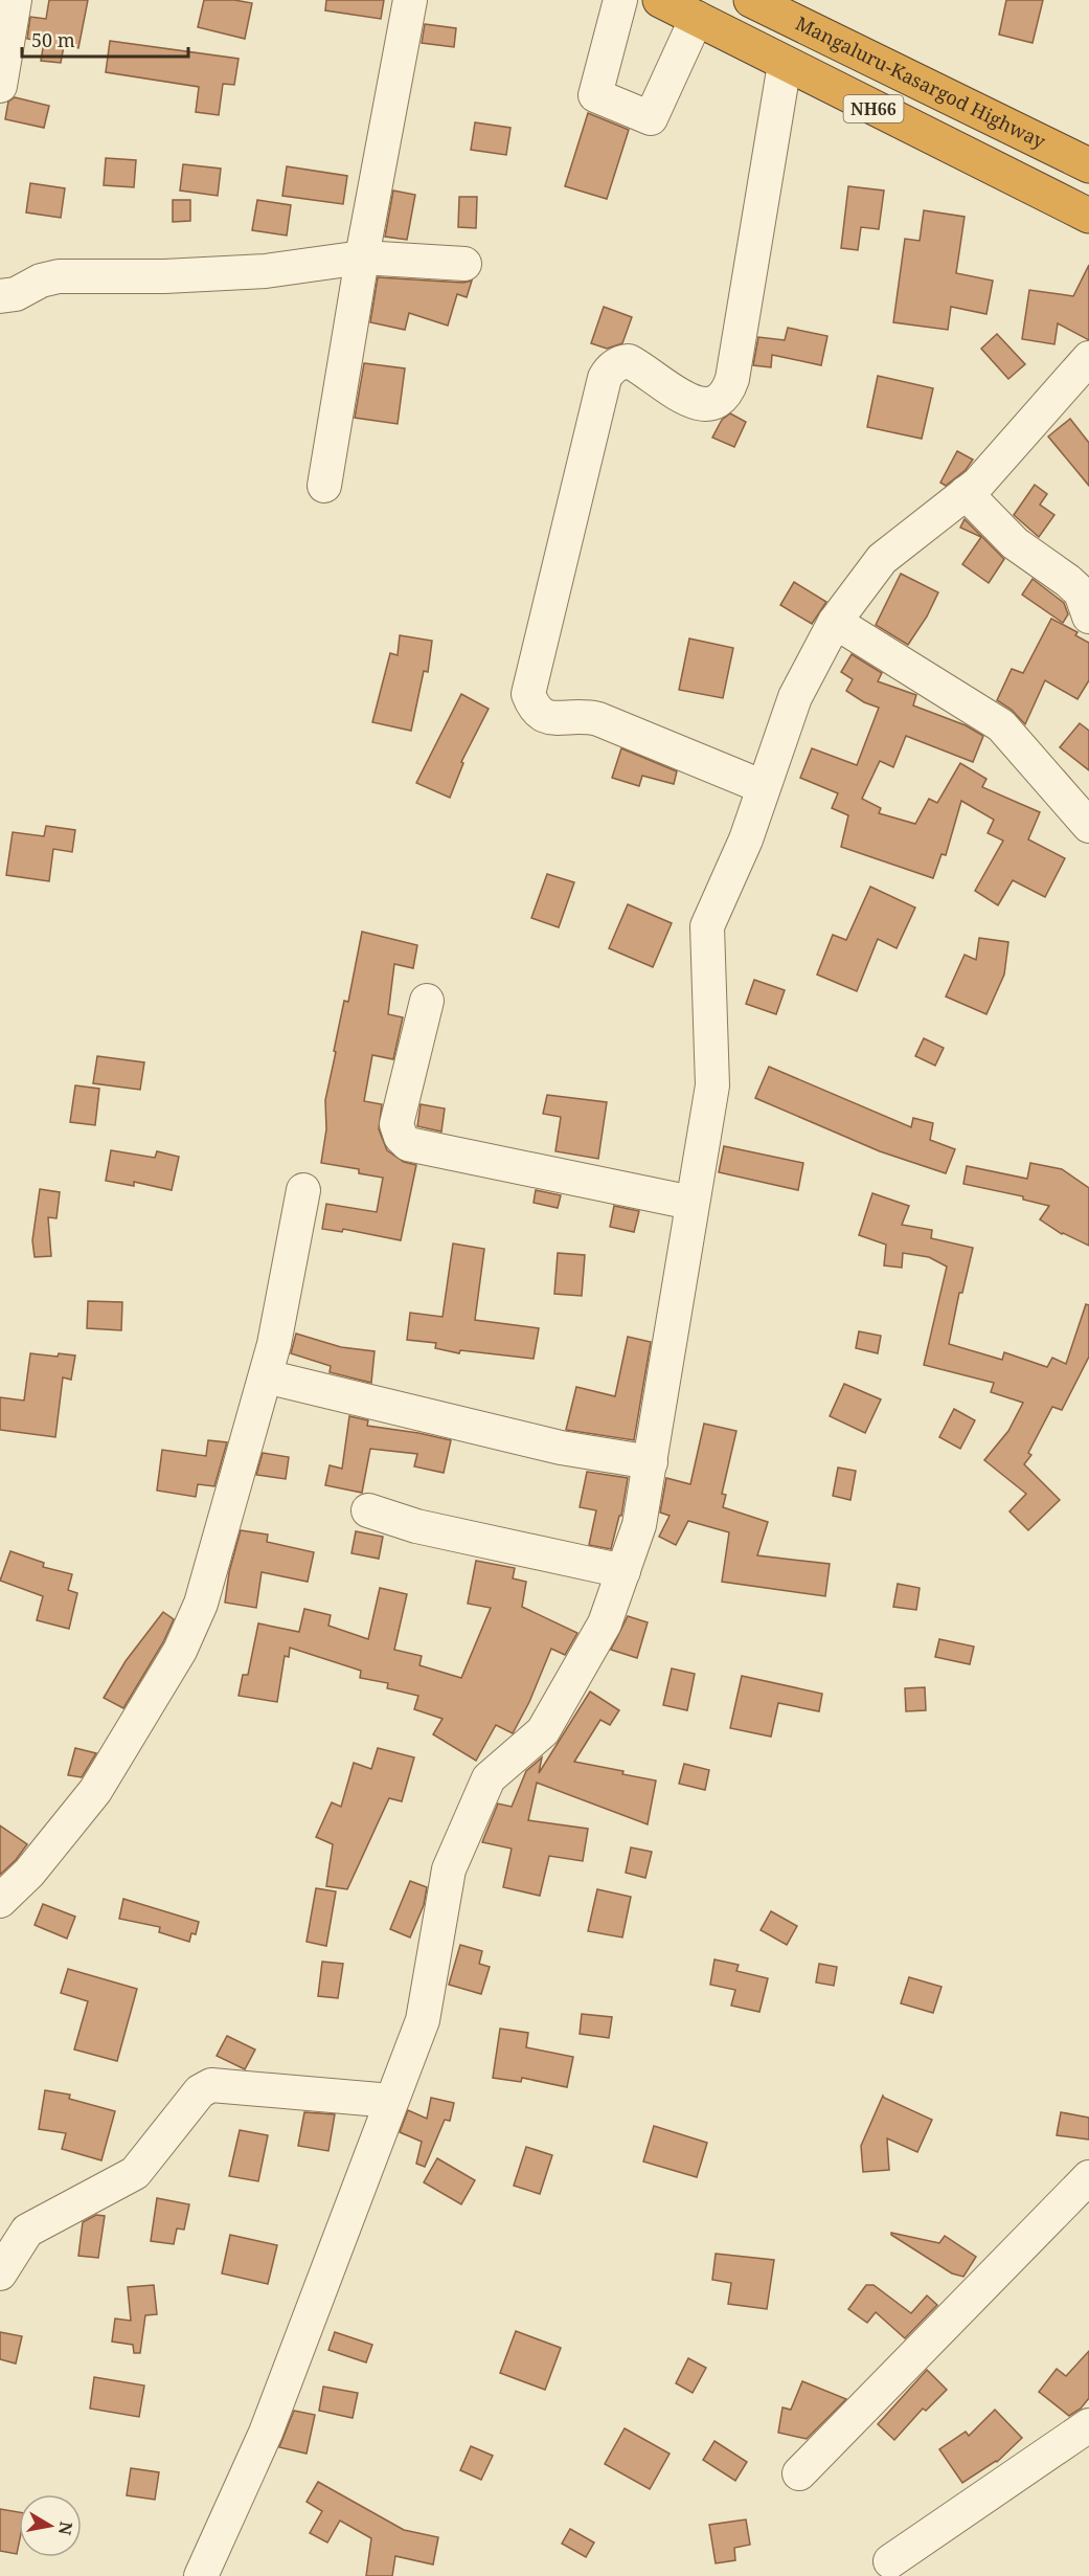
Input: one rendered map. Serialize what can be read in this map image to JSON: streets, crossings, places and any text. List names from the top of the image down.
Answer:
{
  "streets": {
    "highway": ["Mangaluru-Kasargod Highway", "NH66"]
  },
  "scale_bar": "50 m",
  "north": "right"
}
